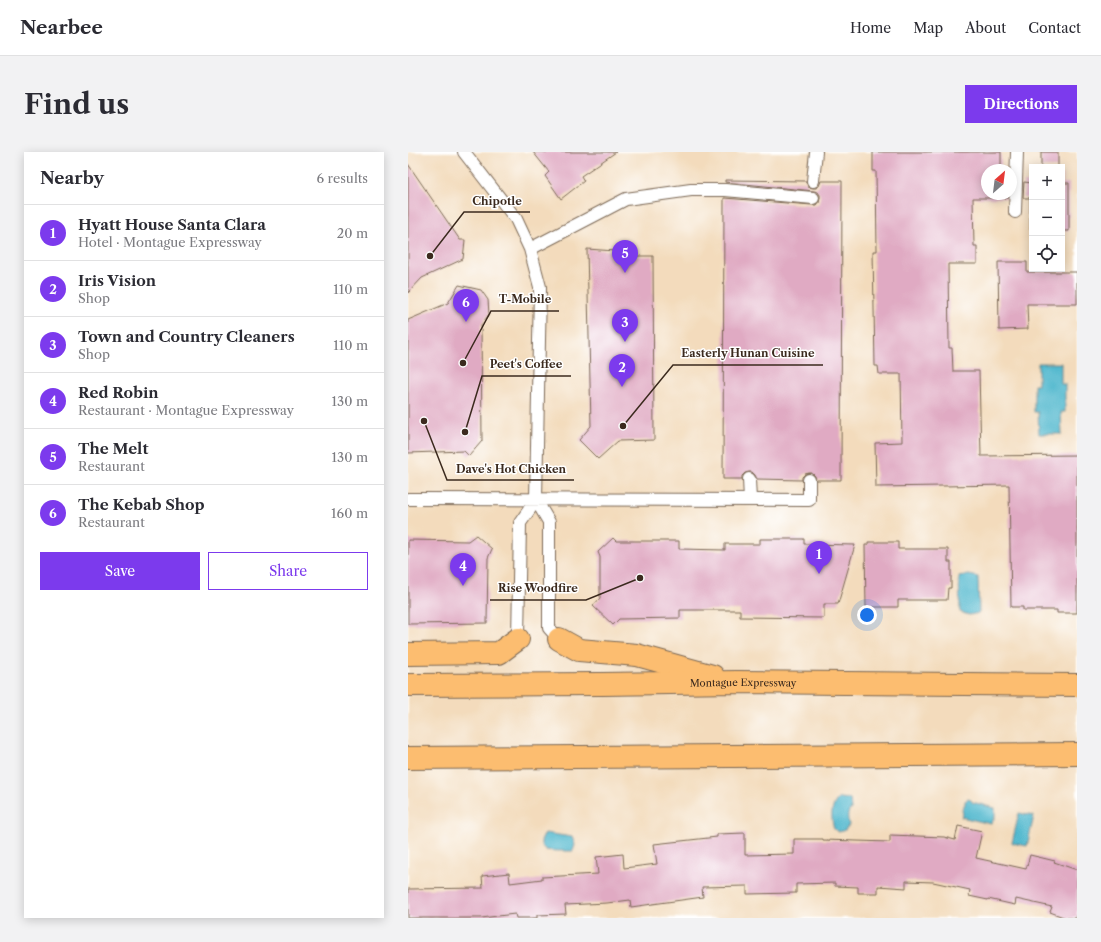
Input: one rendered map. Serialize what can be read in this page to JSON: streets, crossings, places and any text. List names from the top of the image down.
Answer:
{
  "streets": {
    "highway": ["Montague Expressway"]
  },
  "places": [
    "Chipotle",
    "T-Mobile",
    "Dave's Hot Chicken",
    "Easterly Hunan Cuisine",
    "Peet's Coffee",
    "Rise Woodfire"
  ],
  "north": "top right",
  "page": {
    "header": "Nearbee",
    "nav": [
      "Home",
      "Map",
      "About",
      "Contact"
    ],
    "buttons": [
      "Directions",
      ["Save", "Share"]
    ],
    "title": "Find us",
    "heading": ["Nearby", "6 results"],
    "map_buttons": ["+", "−"],
    "list": [
      {
        "mark": "1",
        "name": "Hyatt House Santa Clara",
        "note": "Hotel · Montague Expressway",
        "value": "20 m"
      },
      {
        "mark": "2",
        "name": "Iris Vision",
        "note": "Shop",
        "value": "110 m"
      },
      {
        "mark": "3",
        "name": "Town and Country Cleaners",
        "note": "Shop",
        "value": "110 m"
      },
      {
        "mark": "4",
        "name": "Red Robin",
        "note": "Restaurant · Montague Expressway",
        "value": "130 m"
      },
      {
        "mark": "5",
        "name": "The Melt",
        "note": "Restaurant",
        "value": "130 m"
      },
      {
        "mark": "6",
        "name": "The Kebab Shop",
        "note": "Restaurant",
        "value": "160 m"
      }
    ],
    "pins": [
      "5",
      "6",
      "3",
      "2",
      "1",
      "4"
    ]
  }
}
